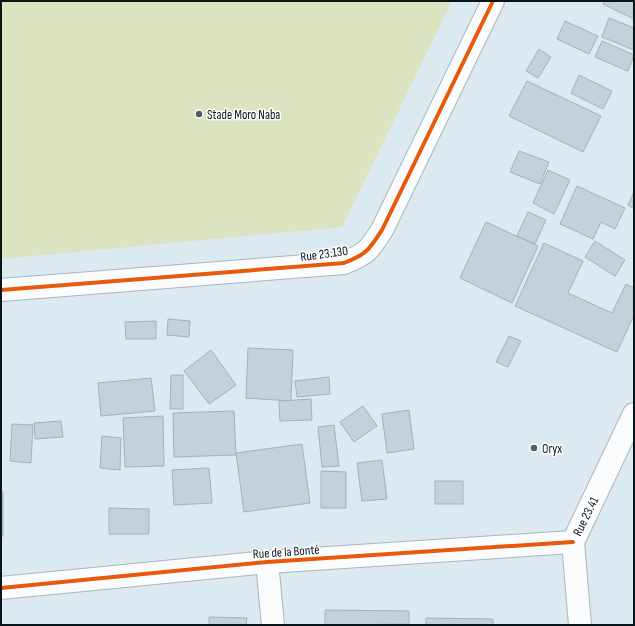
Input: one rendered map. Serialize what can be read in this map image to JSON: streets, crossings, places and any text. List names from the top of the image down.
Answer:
{
  "streets": {
    "street": ["Rue 23.130", "Rue 23.41", "Rue de la Bonté"]
  },
  "crossings": [
    ["Rue 23.41", "Rue de la Bonté"]
  ],
  "places": ["Stade Moro Naba", "Oryx"]
}
